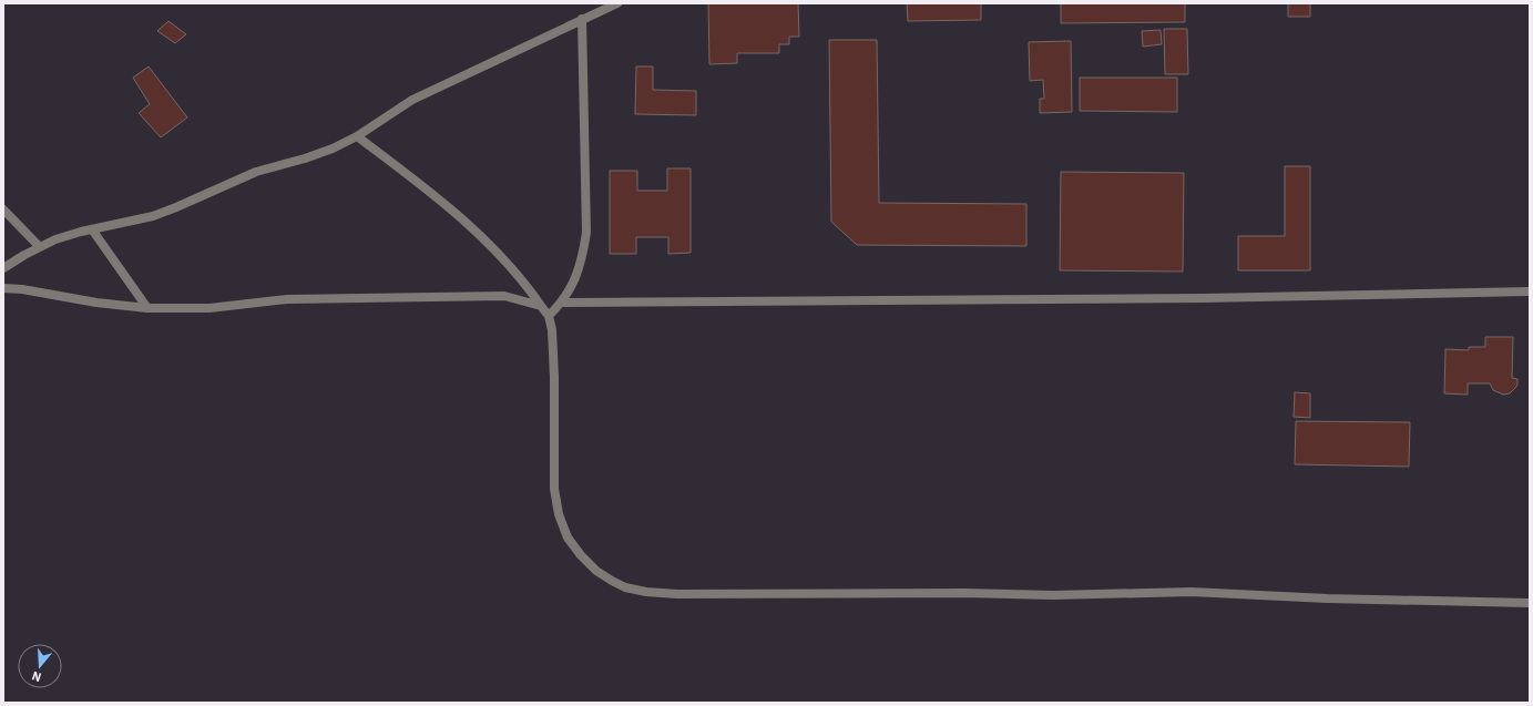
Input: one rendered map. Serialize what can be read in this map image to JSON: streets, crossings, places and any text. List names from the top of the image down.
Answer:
{
  "north": "bottom"
}
